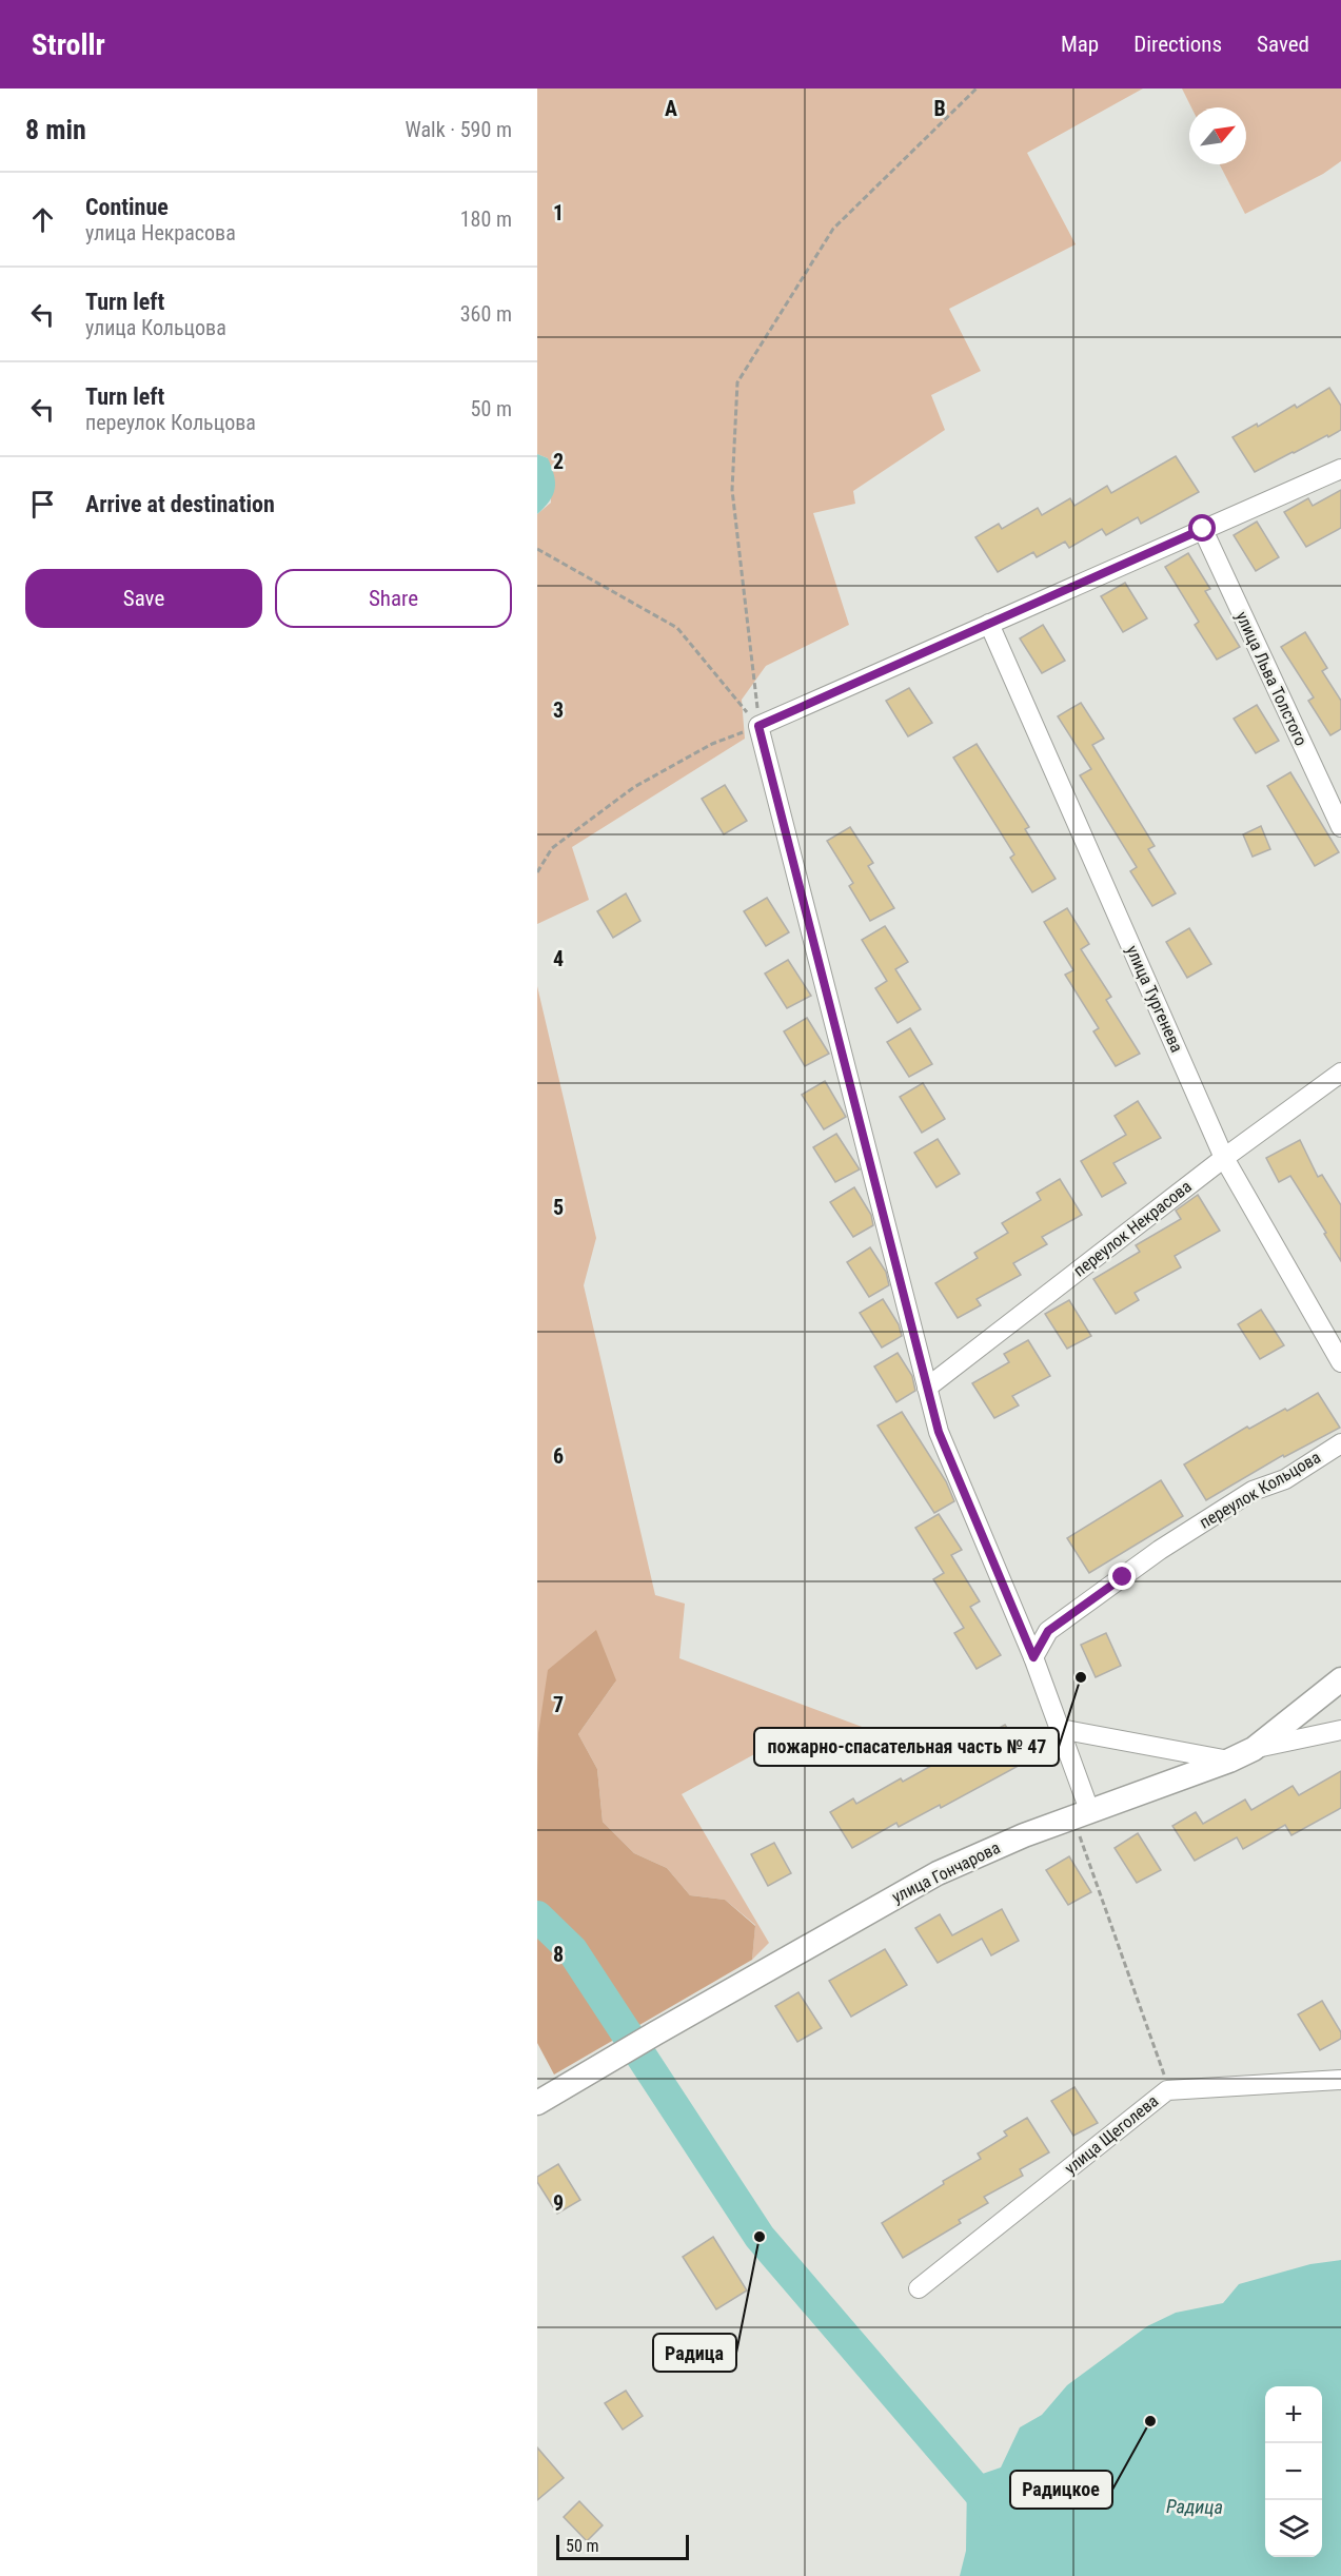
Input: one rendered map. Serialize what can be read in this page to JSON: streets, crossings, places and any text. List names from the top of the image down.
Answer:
{
  "streets": {
    "street": [
      "улица Льва Толстого",
      "улица Тургенева",
      "переулок Некрасова",
      "переулок Кольцова",
      "улица Гончарова",
      "улица Щеголева"
    ]
  },
  "crossings": [
    ["улица Тургенева", "переулок Некрасова"]
  ],
  "water": ["Радица"],
  "places": ["пожарно-спасательная часть № 47", "Радица", "Радицкое"],
  "scale_bar": "50 m",
  "north": "top right",
  "page": {
    "header": "Strollr",
    "nav": ["Map", "Directions", "Saved"],
    "heading": ["8 min", "Walk · 590 m"],
    "list": [
      ["Continue", "улица Некрасова", "180 m"],
      ["Turn left", "улица Кольцова", "360 m"],
      ["Turn left", "переулок Кольцова", "50 m"],
      "Arrive at destination"
    ],
    "buttons": ["Save", "Share"],
    "map_buttons": ["+", "−"],
    "scale": "50 m"
  },
  "grid": {
    "columns": ["A", "B"],
    "rows": [
      "1",
      "2",
      "3",
      "4",
      "5",
      "6",
      "7",
      "8",
      "9"
    ]
  }
}
